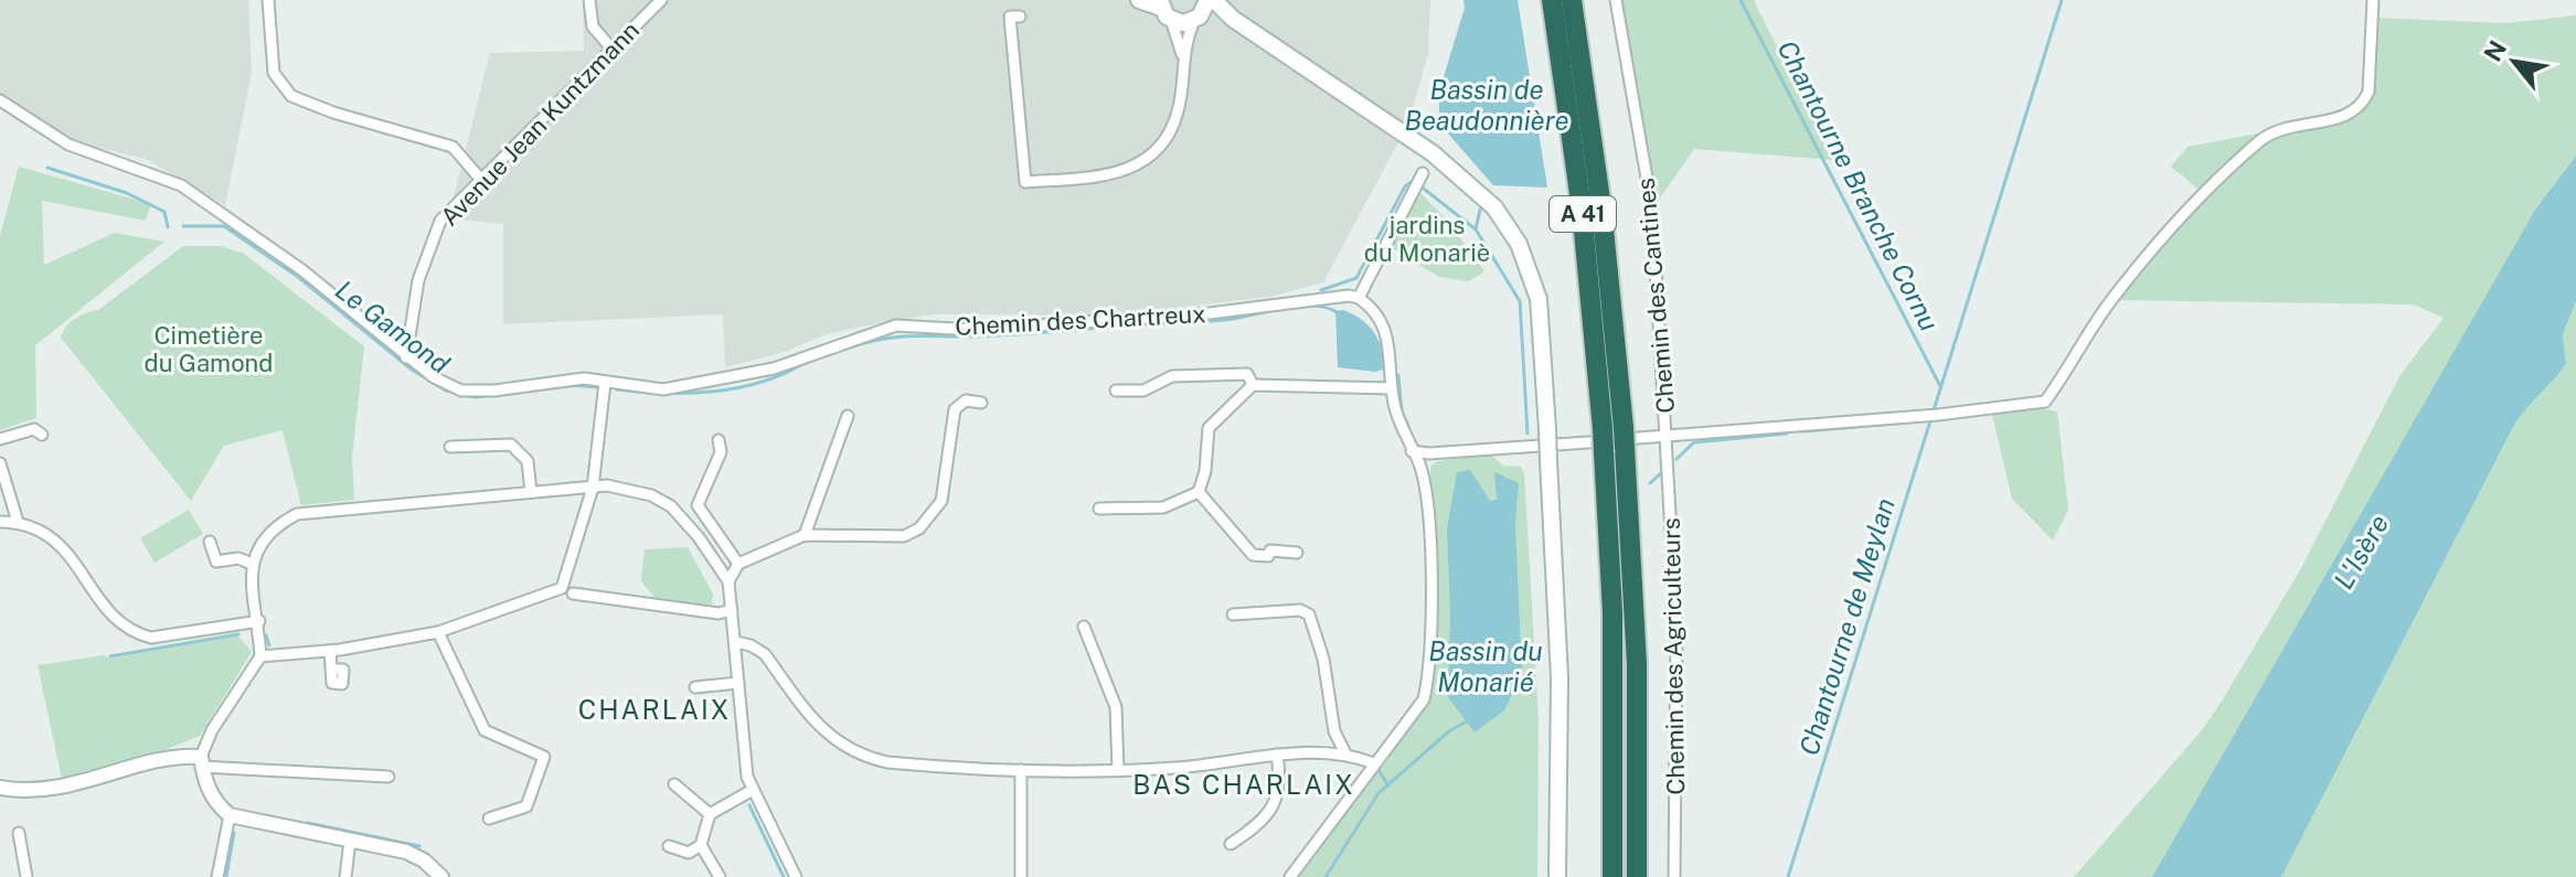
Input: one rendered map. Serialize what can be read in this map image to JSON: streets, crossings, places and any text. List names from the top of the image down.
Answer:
{
  "streets": {
    "highway": ["A 41"],
    "street": [
      "Avenue Jean Kuntzmann",
      "Chemin des Cantines",
      "Chemin des Chartreux",
      "Chemin des Agriculteurs"
    ]
  },
  "crossings": [
    ["Avenue Jean Kuntzmann", "Chemin des Chartreux"],
    ["Chemin des Cantines", "Chemin des Agriculteurs"]
  ],
  "districts": ["CHARLAIX", "BAS CHARLAIX"],
  "water": [
    "Bassin de Beaudonnière",
    "Chantourne Branche Cornu",
    "Le Gamond",
    "L'Isère",
    "Chantourne de Meylan",
    "Bassin du Monarié"
  ],
  "parks": ["jardins du Monariè", "Cimetière du Gamond"],
  "north": "top left"
}
